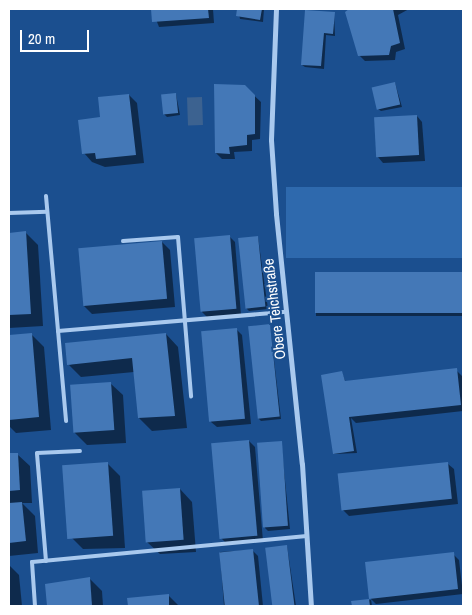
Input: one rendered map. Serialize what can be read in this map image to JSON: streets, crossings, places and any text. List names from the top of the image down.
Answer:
{
  "streets": {
    "street": ["Obere Teichstraße"]
  },
  "scale_bar": "20 m"
}
